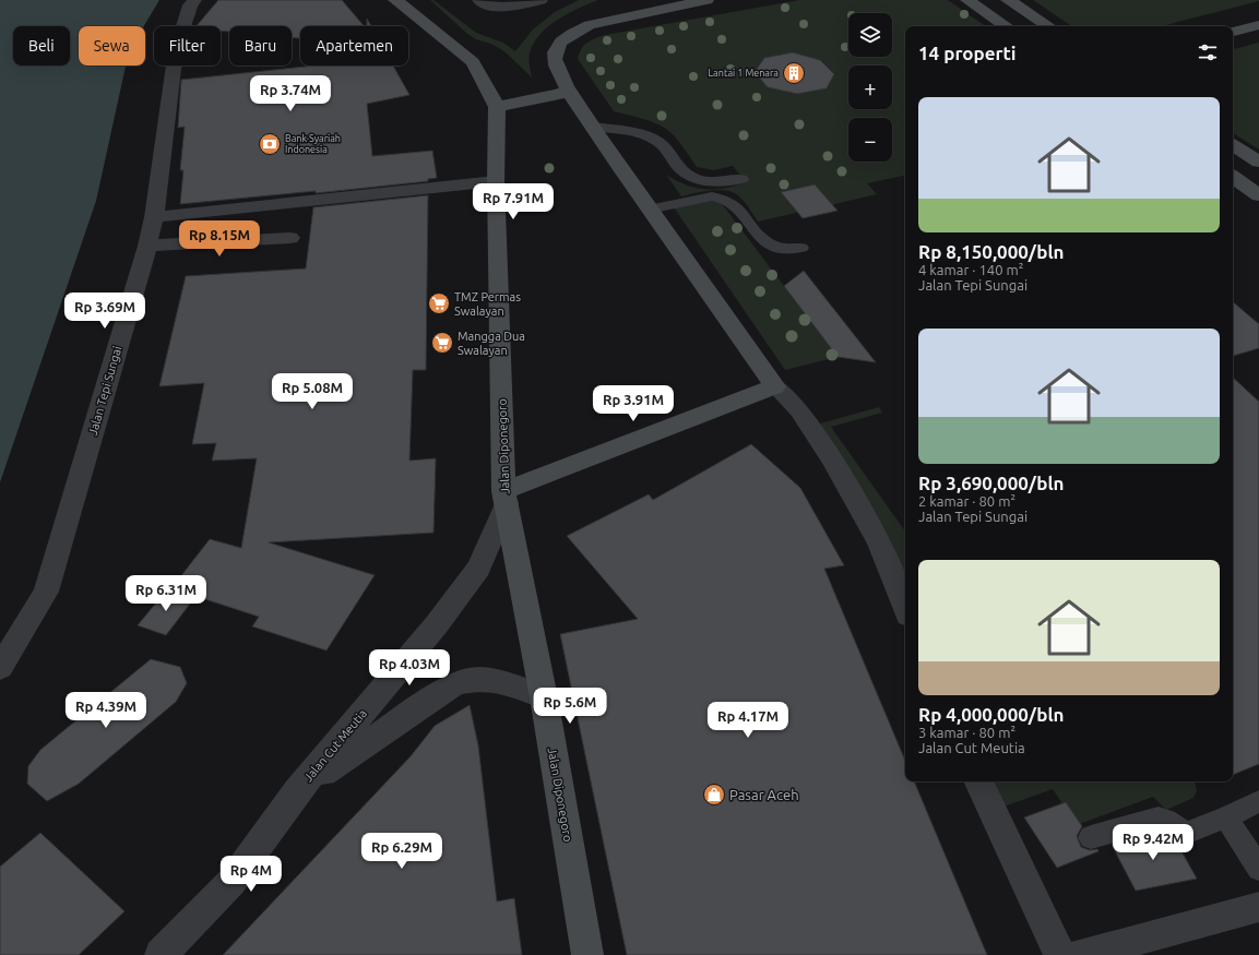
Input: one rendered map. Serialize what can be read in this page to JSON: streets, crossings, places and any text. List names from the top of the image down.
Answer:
{
  "streets": {
    "main road": ["Jalan Diponegoro"],
    "street": ["Jalan Tepi Sungai", "Jalan Cut Meutia"]
  },
  "crossings": [
    ["Jalan Diponegoro", "Jalan Cut Meutia"]
  ],
  "places": {
    "building": ["Lantai 1 Menara"],
    "bank": ["Bank Syariah Indonesia"],
    "supermarket": ["TMZ Permas Swalayan", "Mangga Dua Swalayan"],
    "shop": ["Pasar Aceh"]
  },
  "page": {
    "map_buttons": ["+", "−"],
    "chip": [
      "Beli",
      "Sewa",
      "Filter",
      "Baru",
      "Apartemen"
    ],
    "heading": "14 properti",
    "price": [
      "Rp 3.74M",
      "Rp 7.91M",
      "Rp 8.15M",
      "Rp 3.69M",
      "Rp 5.08M",
      "Rp 3.91M",
      "Rp 6.31M",
      "Rp 4.03M",
      "Rp 5.6M",
      "Rp 4.39M",
      "Rp 4.17M",
      "Rp 9.42M",
      "Rp 6.29M",
      "Rp 4M"
    ],
    "list": [
      {
        "name": "Rp 8,150,000/bln",
        "note": "4 kamar · 140 m² · Jalan Tepi Sungai"
      },
      {
        "name": "Rp 3,690,000/bln",
        "note": "2 kamar · 80 m² · Jalan Tepi Sungai"
      },
      {
        "name": "Rp 4,000,000/bln",
        "note": "3 kamar · 80 m² · Jalan Cut Meutia"
      }
    ]
  }
}
